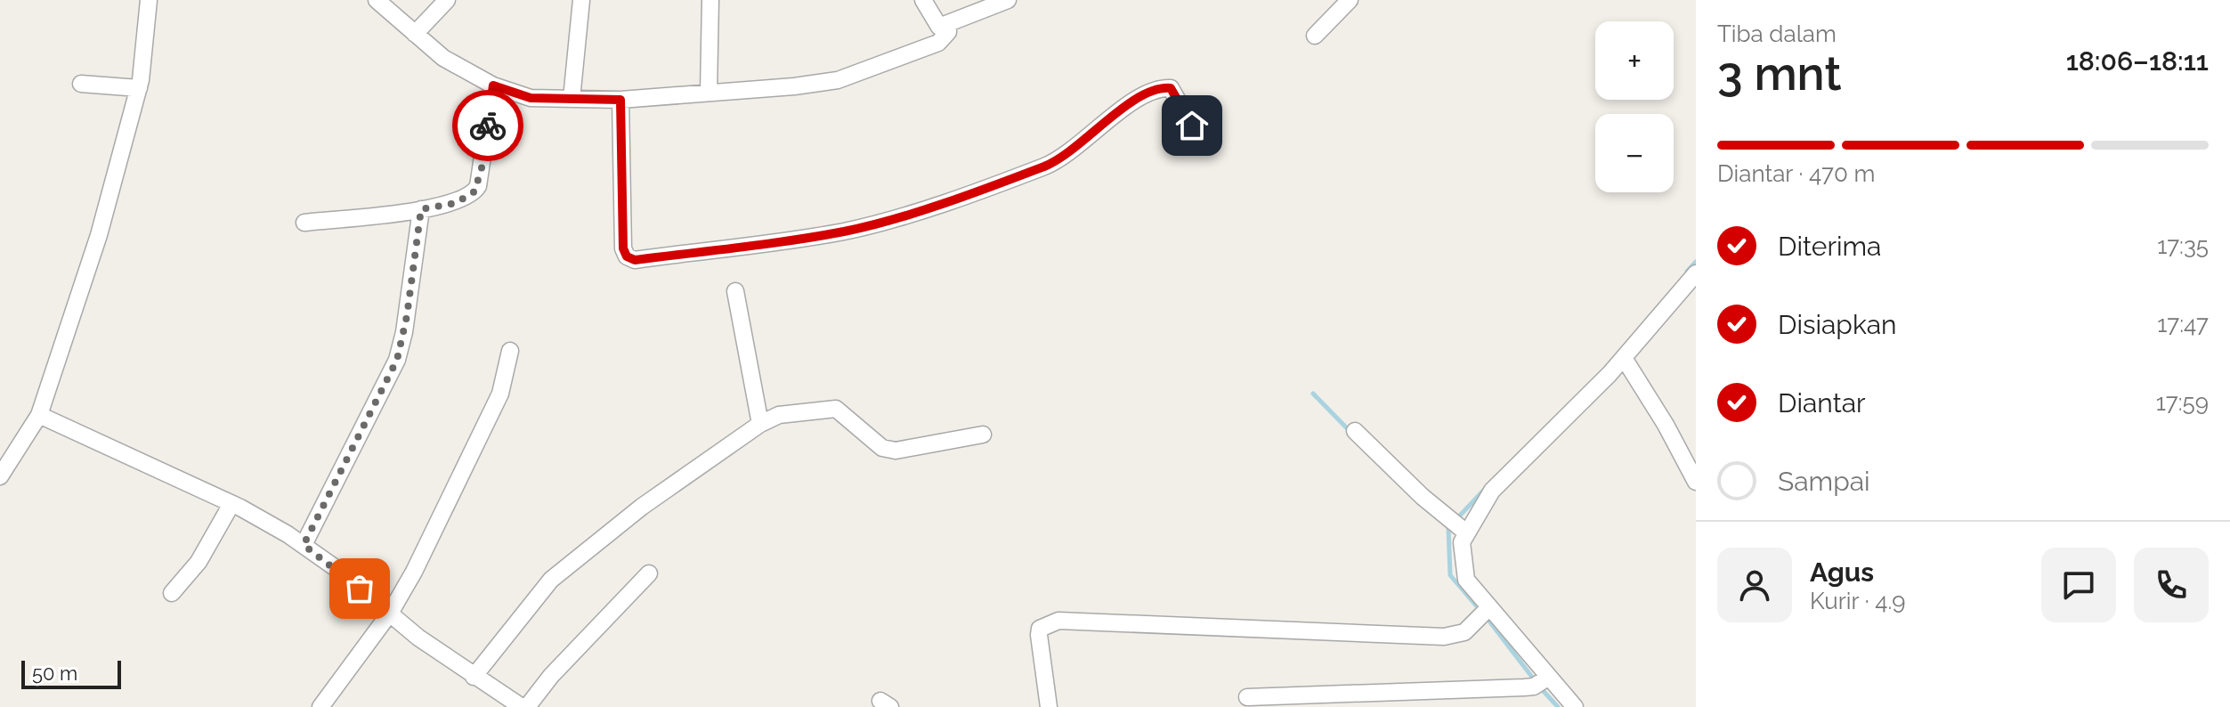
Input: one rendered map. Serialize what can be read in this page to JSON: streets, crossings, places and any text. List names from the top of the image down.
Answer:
{
  "scale_bar": "50 m",
  "page": {
    "heading": ["3 mnt", "Tiba dalam", "18:06–18:11"],
    "panel": ["Agus", "Kurir · 4.9"],
    "map_buttons": ["+", "−"],
    "bar": "Diantar · 470 m",
    "list": [
      ["Diterima", "17:35"],
      ["Disiapkan", "17:47"],
      ["Diantar", "17:59"],
      "Sampai"
    ],
    "scale": "50 m"
  }
}
